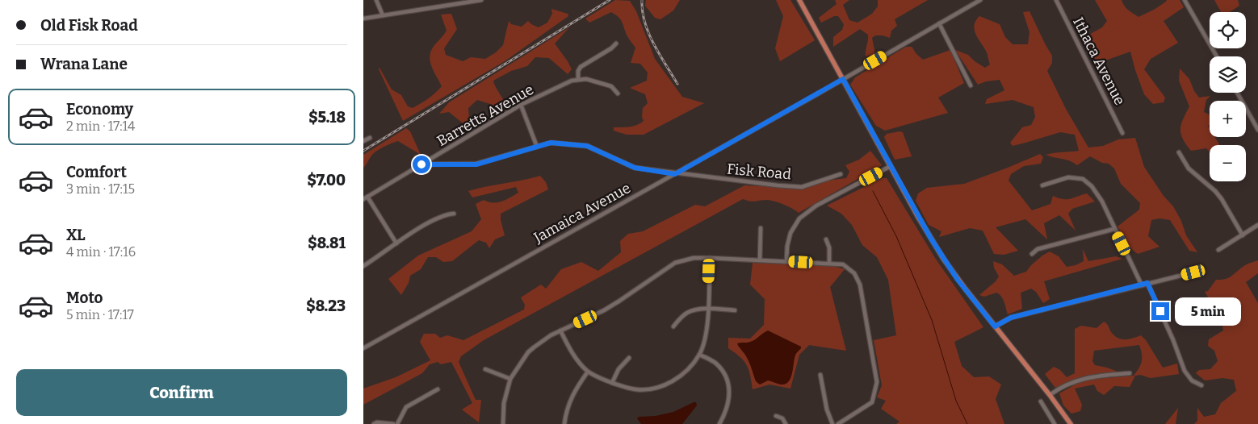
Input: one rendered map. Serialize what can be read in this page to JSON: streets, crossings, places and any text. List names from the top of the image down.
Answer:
{
  "streets": {
    "street": [
      "Ithaca Avenue",
      "Barretts Avenue",
      "Fisk Road",
      "Jamaica Avenue"
    ]
  },
  "crossings": [
    ["Barretts Avenue", "Fisk Road"],
    ["Fisk Road", "Jamaica Avenue"]
  ],
  "page": {
    "banner": ["Old Fisk Road", "Wrana Lane"],
    "map_buttons": ["+", "−"],
    "list": [
      {
        "name": "Economy",
        "note": "2 min · 17:14",
        "value": "$5.18"
      },
      {
        "name": "Comfort",
        "note": "3 min · 17:15",
        "value": "$7.00"
      },
      {
        "name": "XL",
        "note": "4 min · 17:16",
        "value": "$8.81"
      },
      {
        "name": "Moto",
        "note": "5 min · 17:17",
        "value": "$8.23"
      }
    ],
    "bubble": "5 min",
    "buttons": "Confirm"
  }
}
